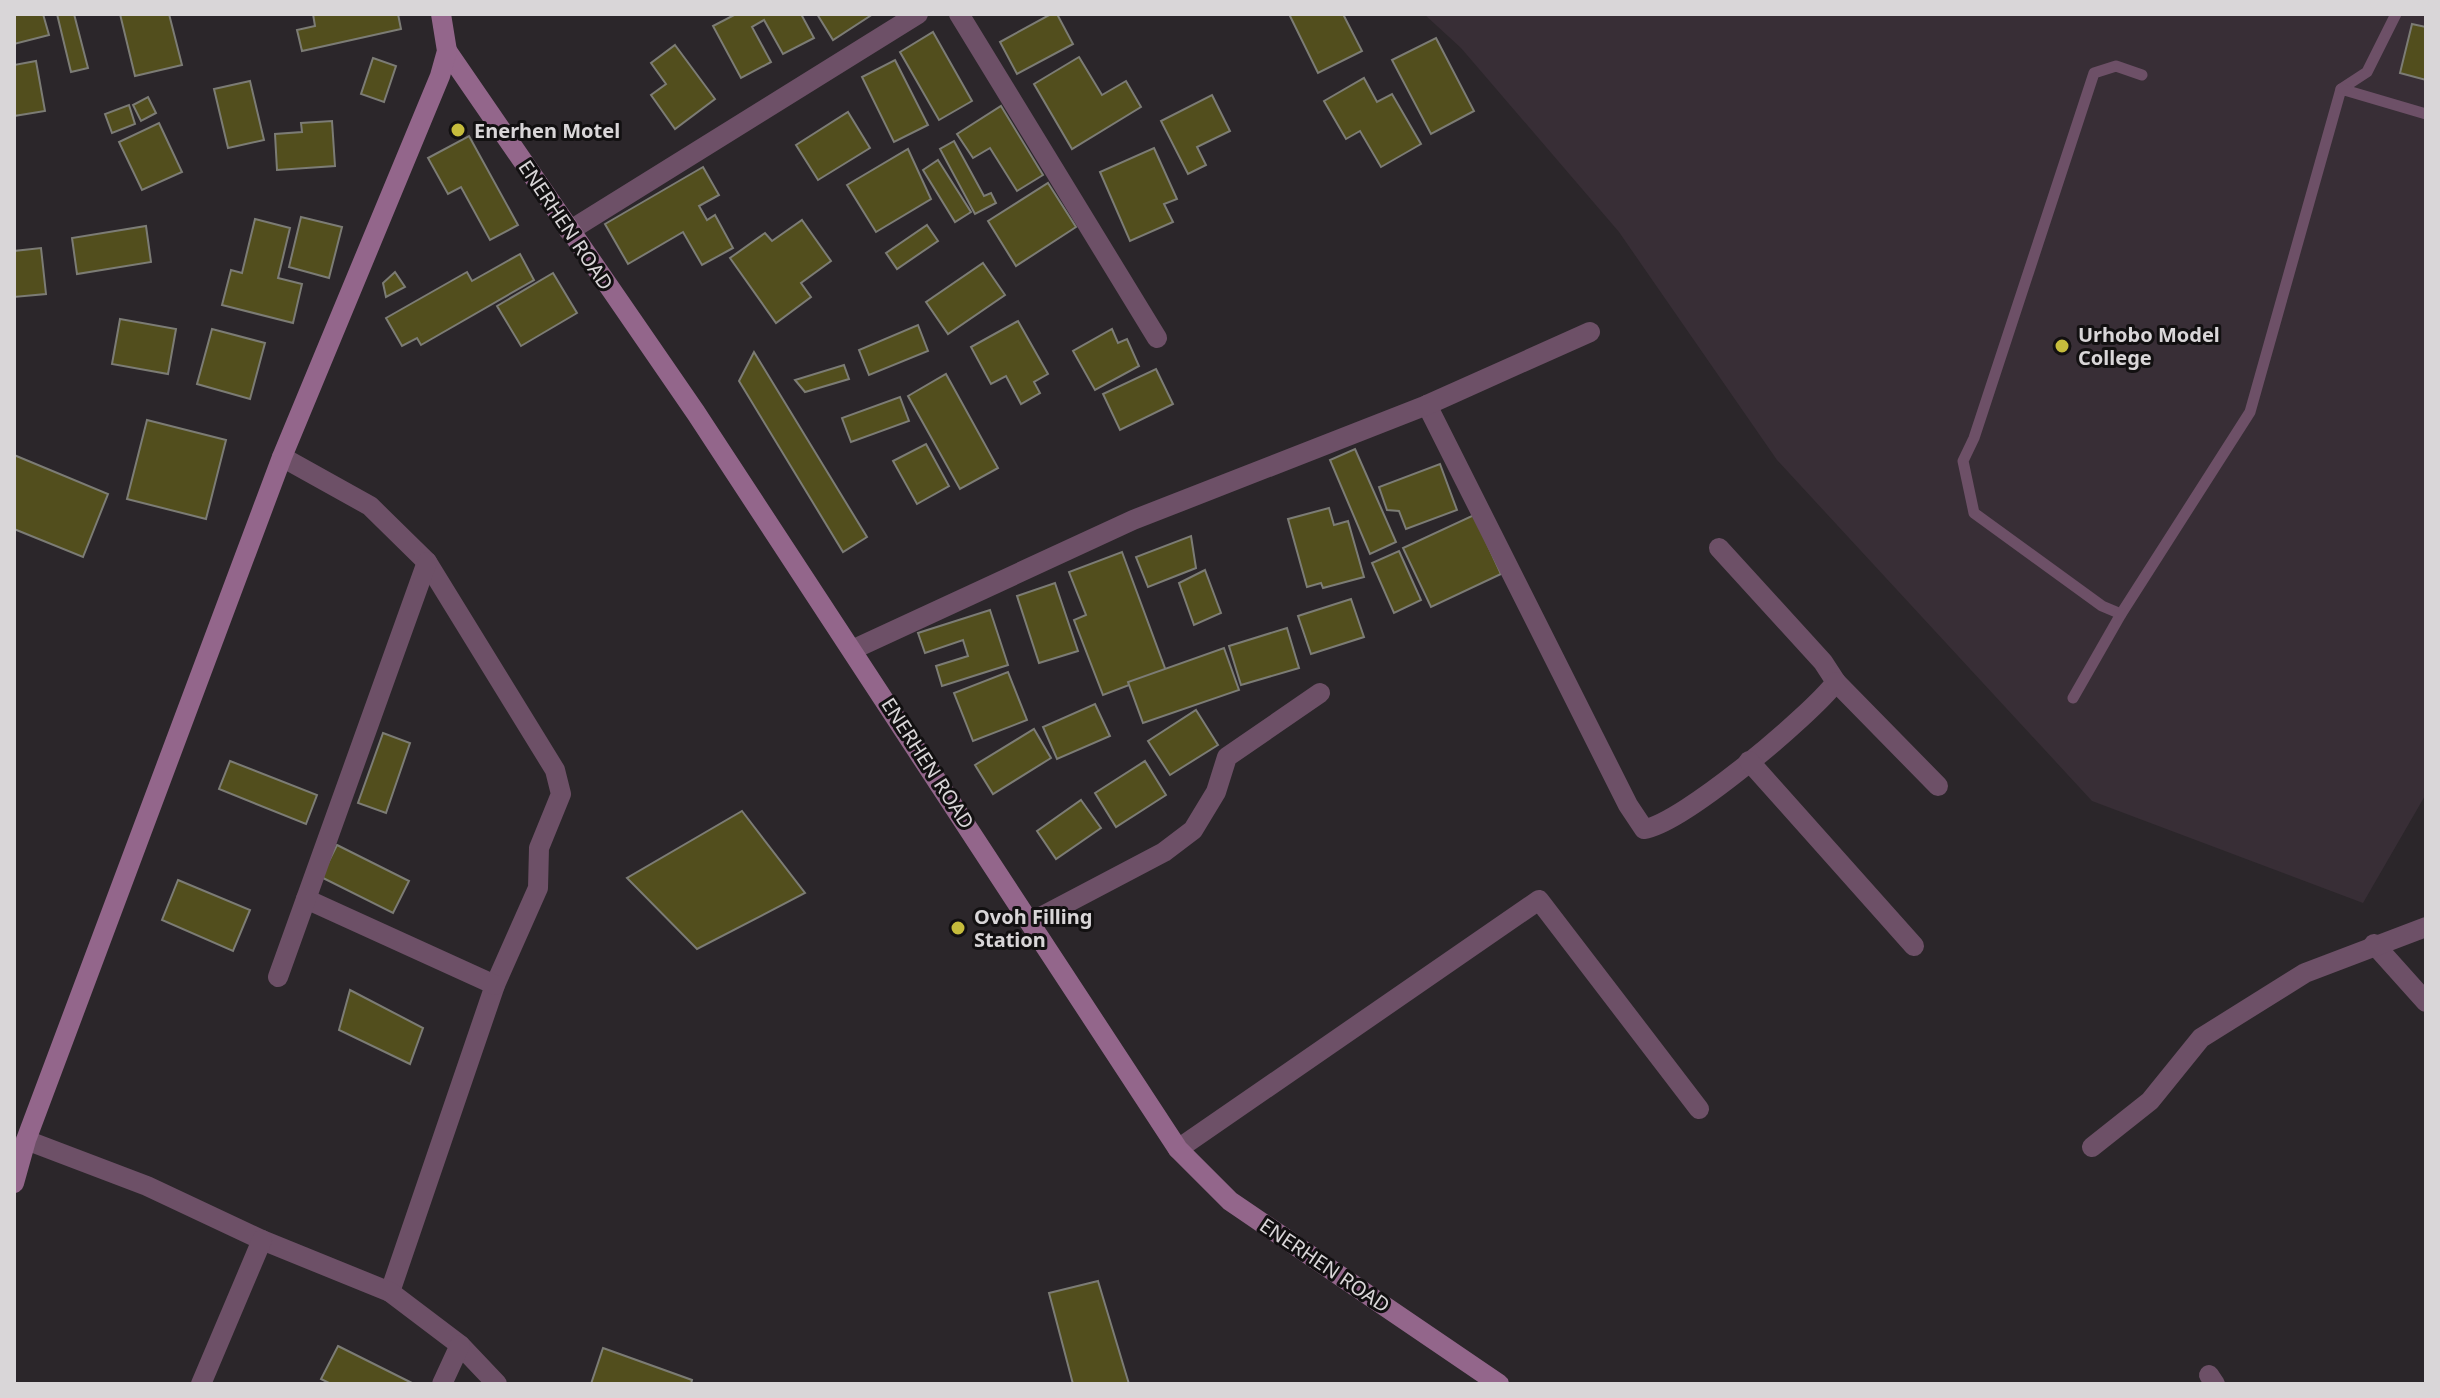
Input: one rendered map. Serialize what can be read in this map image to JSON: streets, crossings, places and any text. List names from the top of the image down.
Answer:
{
  "streets": {
    "street": ["ENERHEN ROAD"]
  },
  "places": ["Enerhen Motel", "Urhobo Model College", "Ovoh Filling Station"]
}
